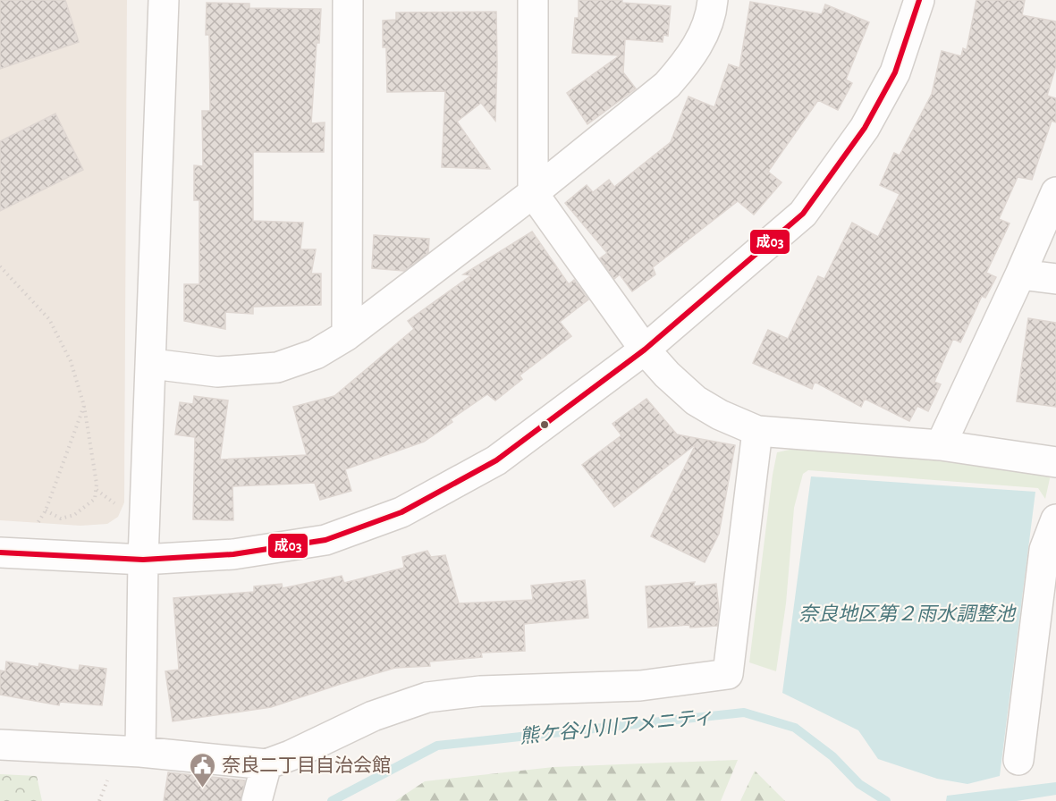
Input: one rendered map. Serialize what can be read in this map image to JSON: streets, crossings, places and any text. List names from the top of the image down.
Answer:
{
  "water": ["奈良地区第２雨水調整池", "熊ケ谷小川アメニティ"],
  "places": {
    "public building": ["奈良二丁目自治会館"]
  },
  "lines": ["transit line 成03"]
}
